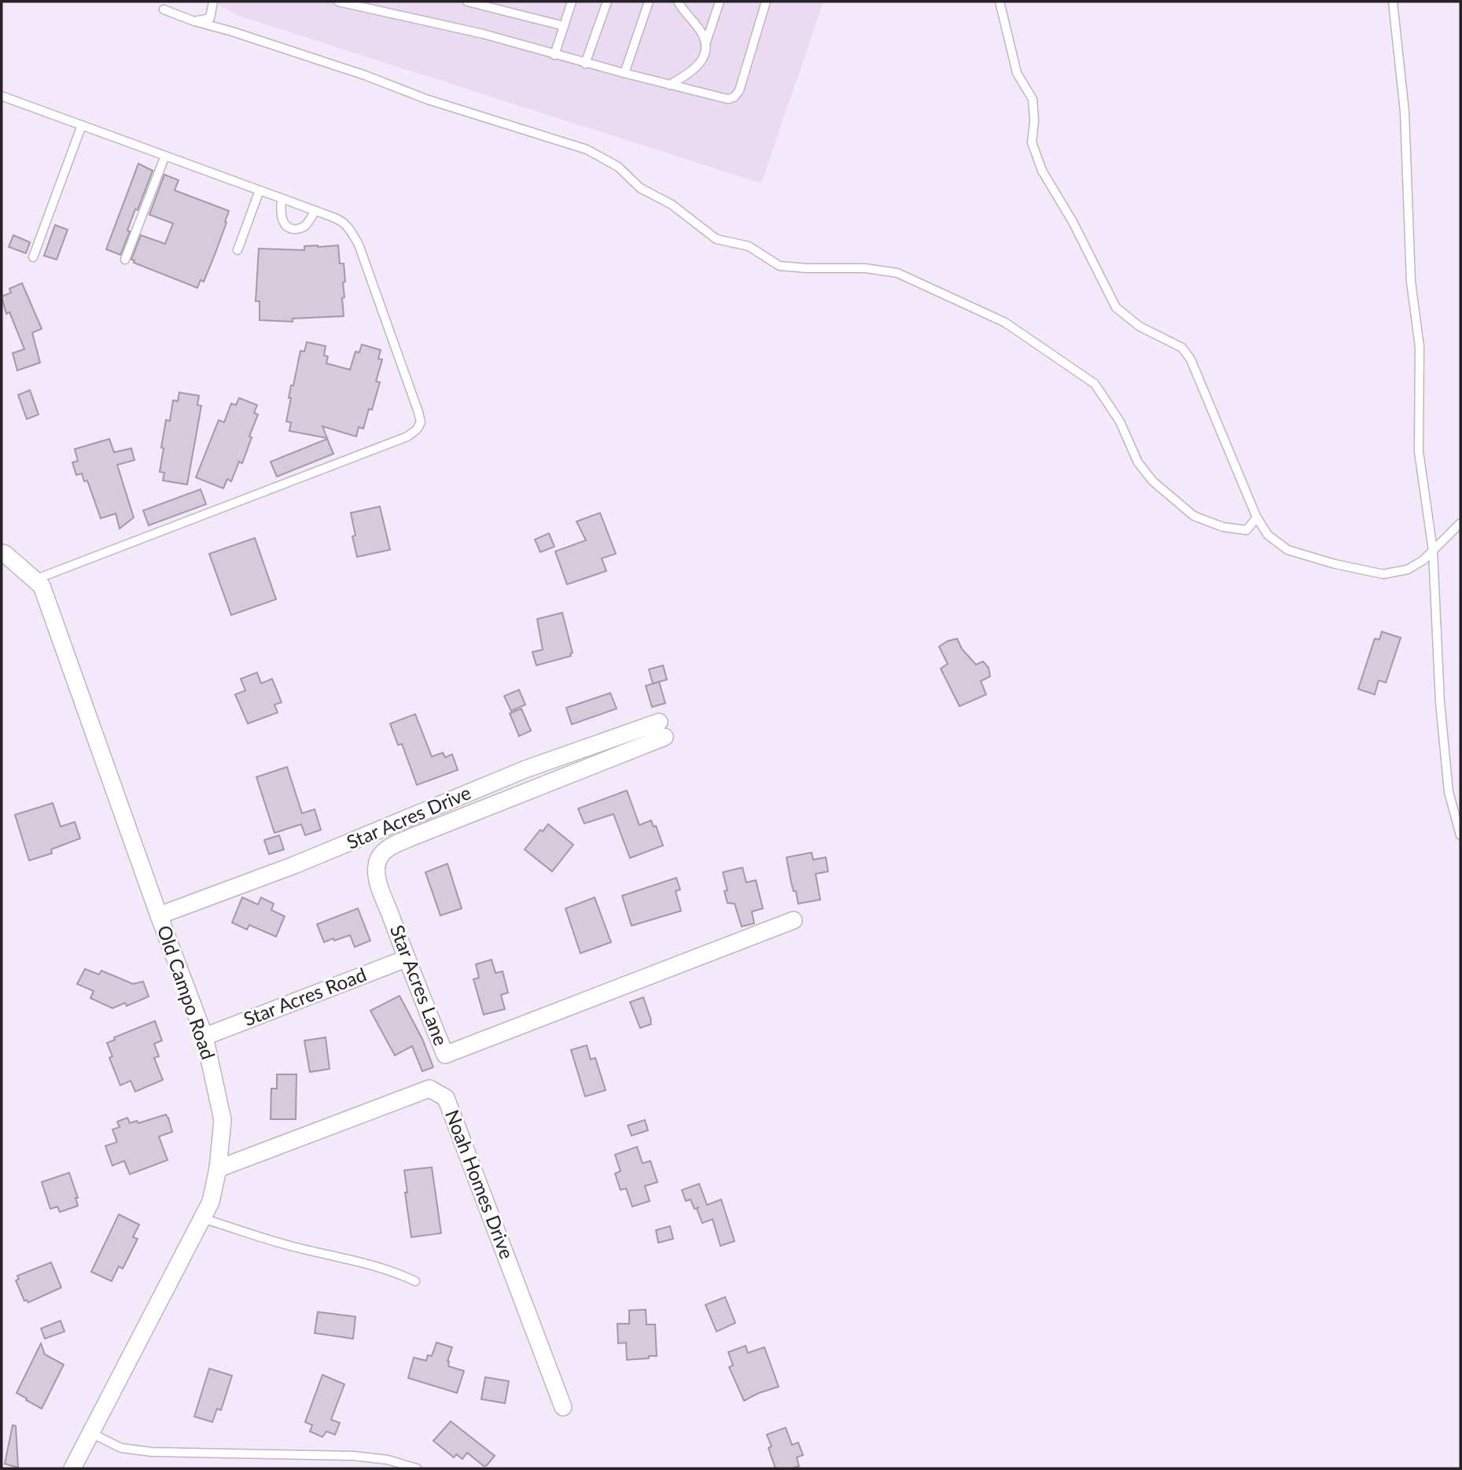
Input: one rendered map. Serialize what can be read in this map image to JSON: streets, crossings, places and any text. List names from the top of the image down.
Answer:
{
  "streets": {
    "street": [
      "Star Acres Drive",
      "Star Acres Lane",
      "Old Campo Road",
      "Star Acres Road",
      "Noah Homes Drive"
    ]
  },
  "crossings": [
    ["Star Acres Drive", "Star Acres Lane"],
    ["Star Acres Drive", "Old Campo Road"],
    ["Star Acres Lane", "Star Acres Road"],
    ["Old Campo Road", "Star Acres Road"],
    ["Old Campo Road", "Noah Homes Drive"]
  ]
}
